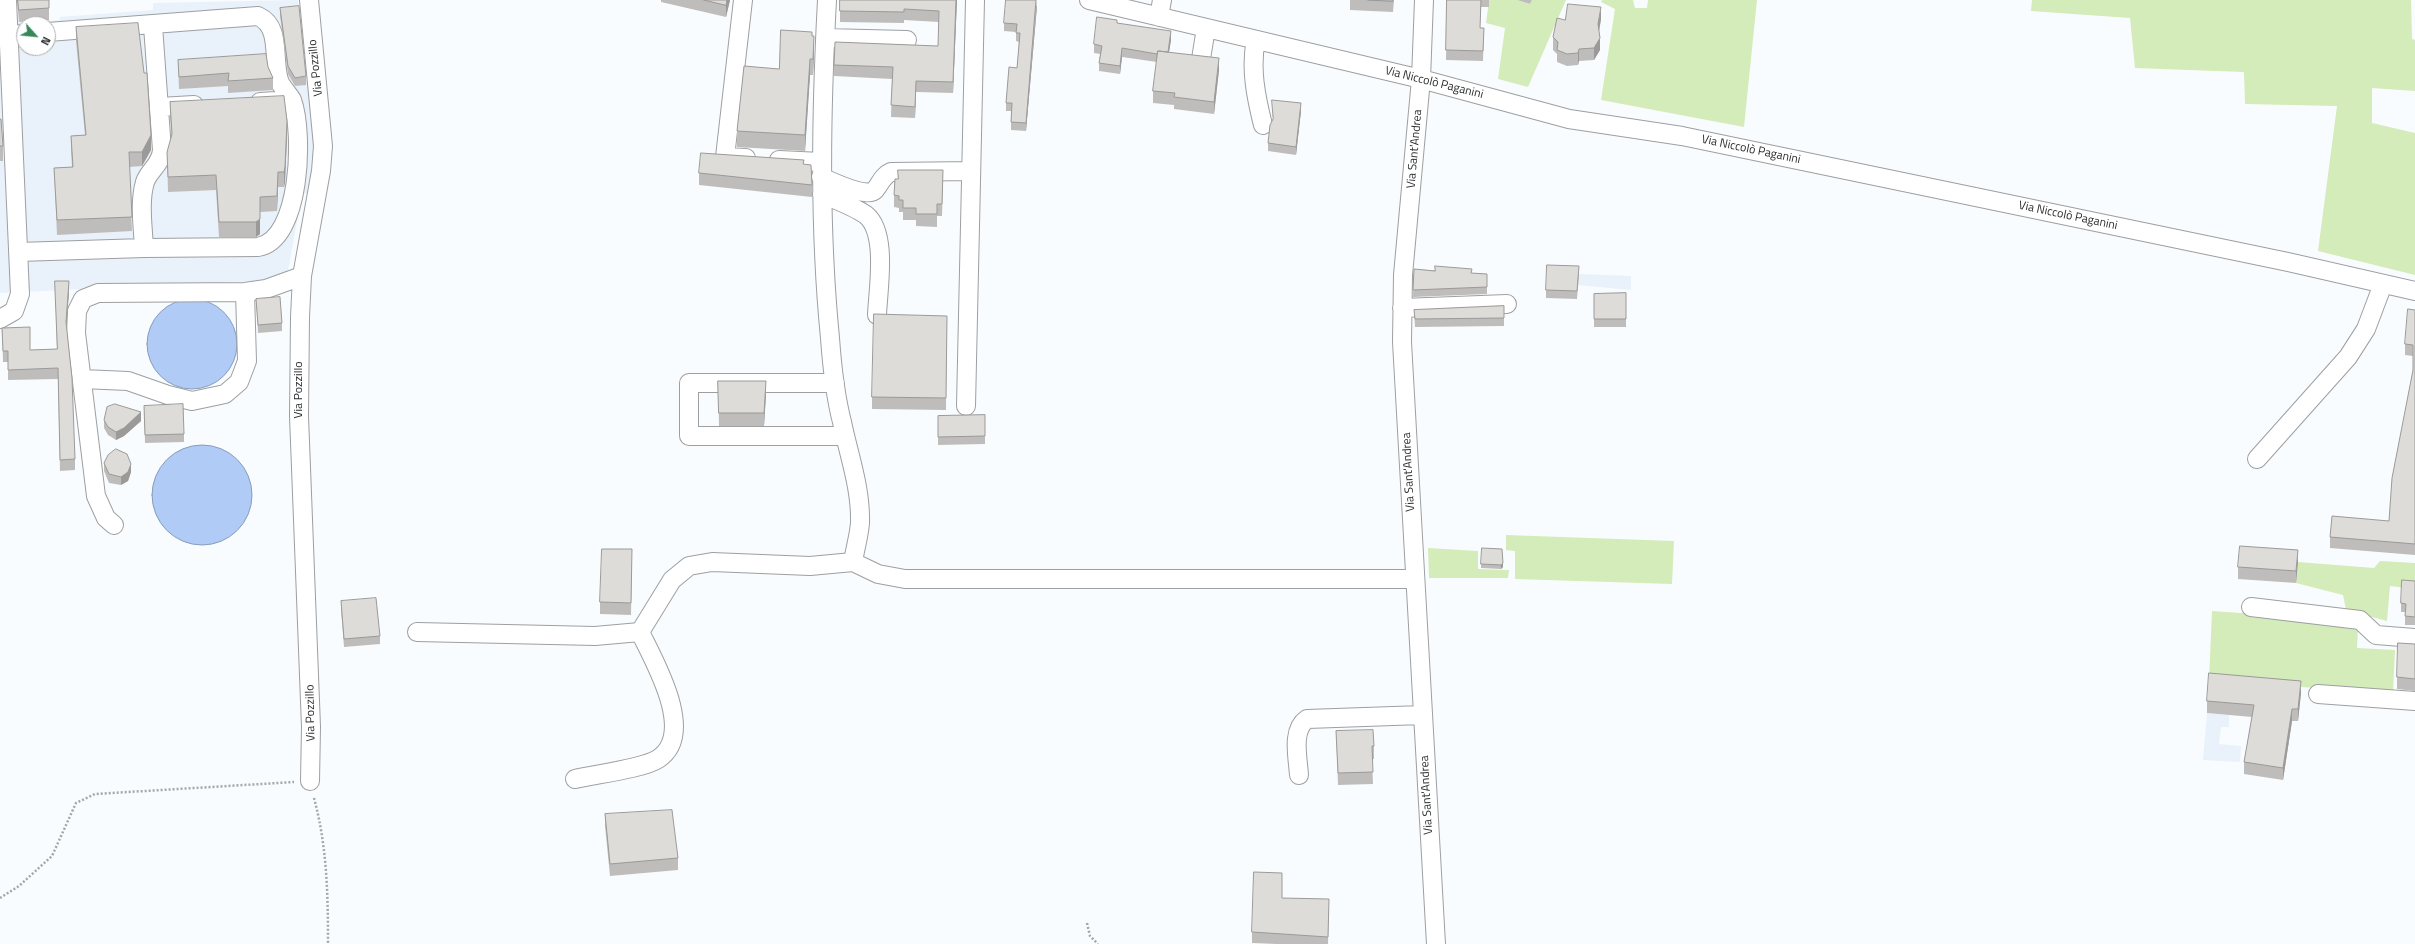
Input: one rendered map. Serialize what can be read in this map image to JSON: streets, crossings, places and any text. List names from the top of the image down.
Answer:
{
  "streets": {
    "street": ["Via Pozzillo", "Via Niccolò Paganini", "Via Sant'Andrea"]
  },
  "crossings": [
    ["Via Niccolò Paganini", "Via Sant'Andrea"]
  ],
  "north": "bottom right"
}
